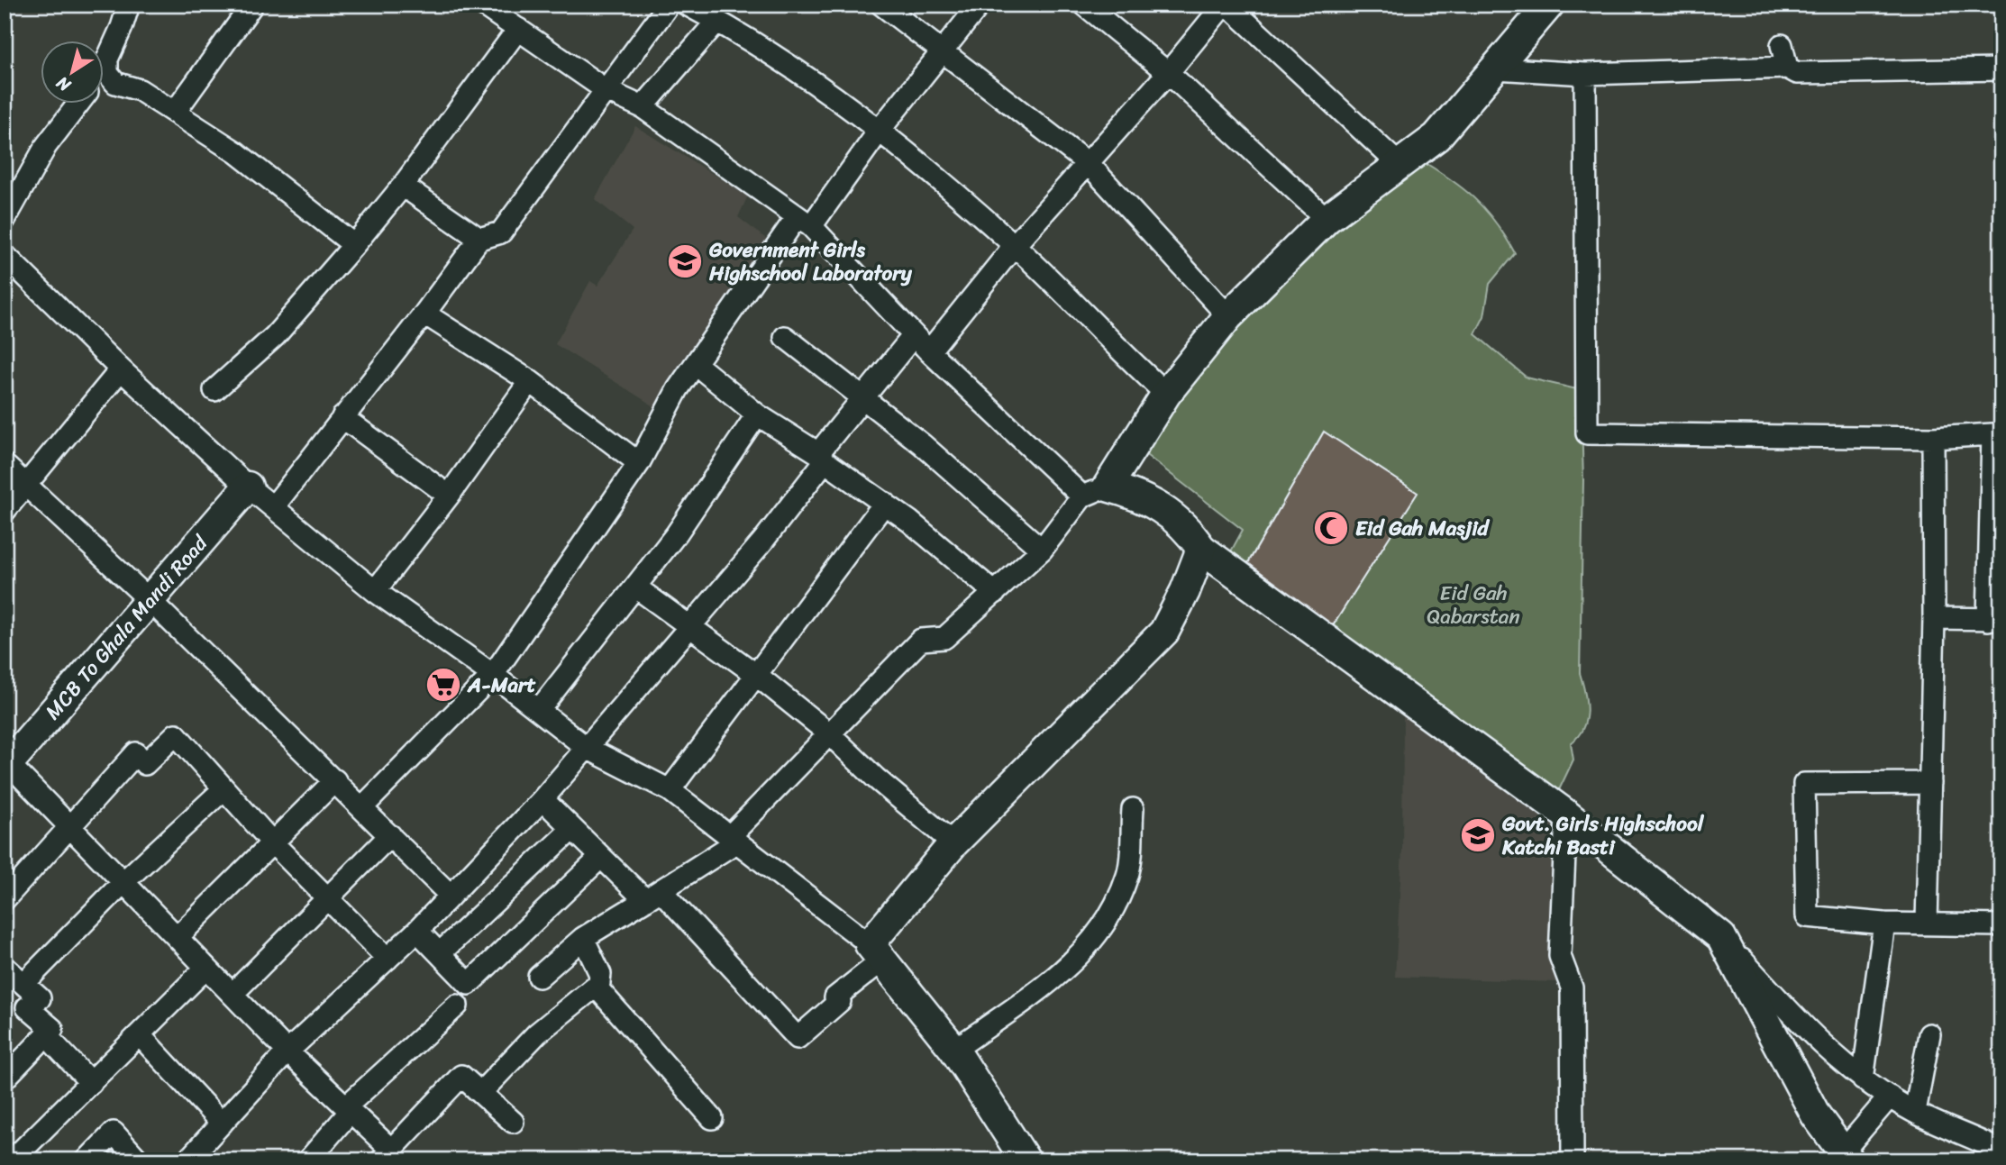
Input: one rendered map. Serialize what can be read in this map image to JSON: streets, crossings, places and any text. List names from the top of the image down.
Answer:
{
  "streets": {
    "street": ["MCB To Ghala Mandi Road"]
  },
  "parks": ["Eid Gah Qabarstan"],
  "places": {
    "school or university": ["Government Girls Highschool Laboratory", "Govt. Girls Highschool Katchi Basti"],
    "mosque": ["Eid Gah Masjid"],
    "supermarket": ["A-Mart"]
  },
  "north": "bottom left"
}
